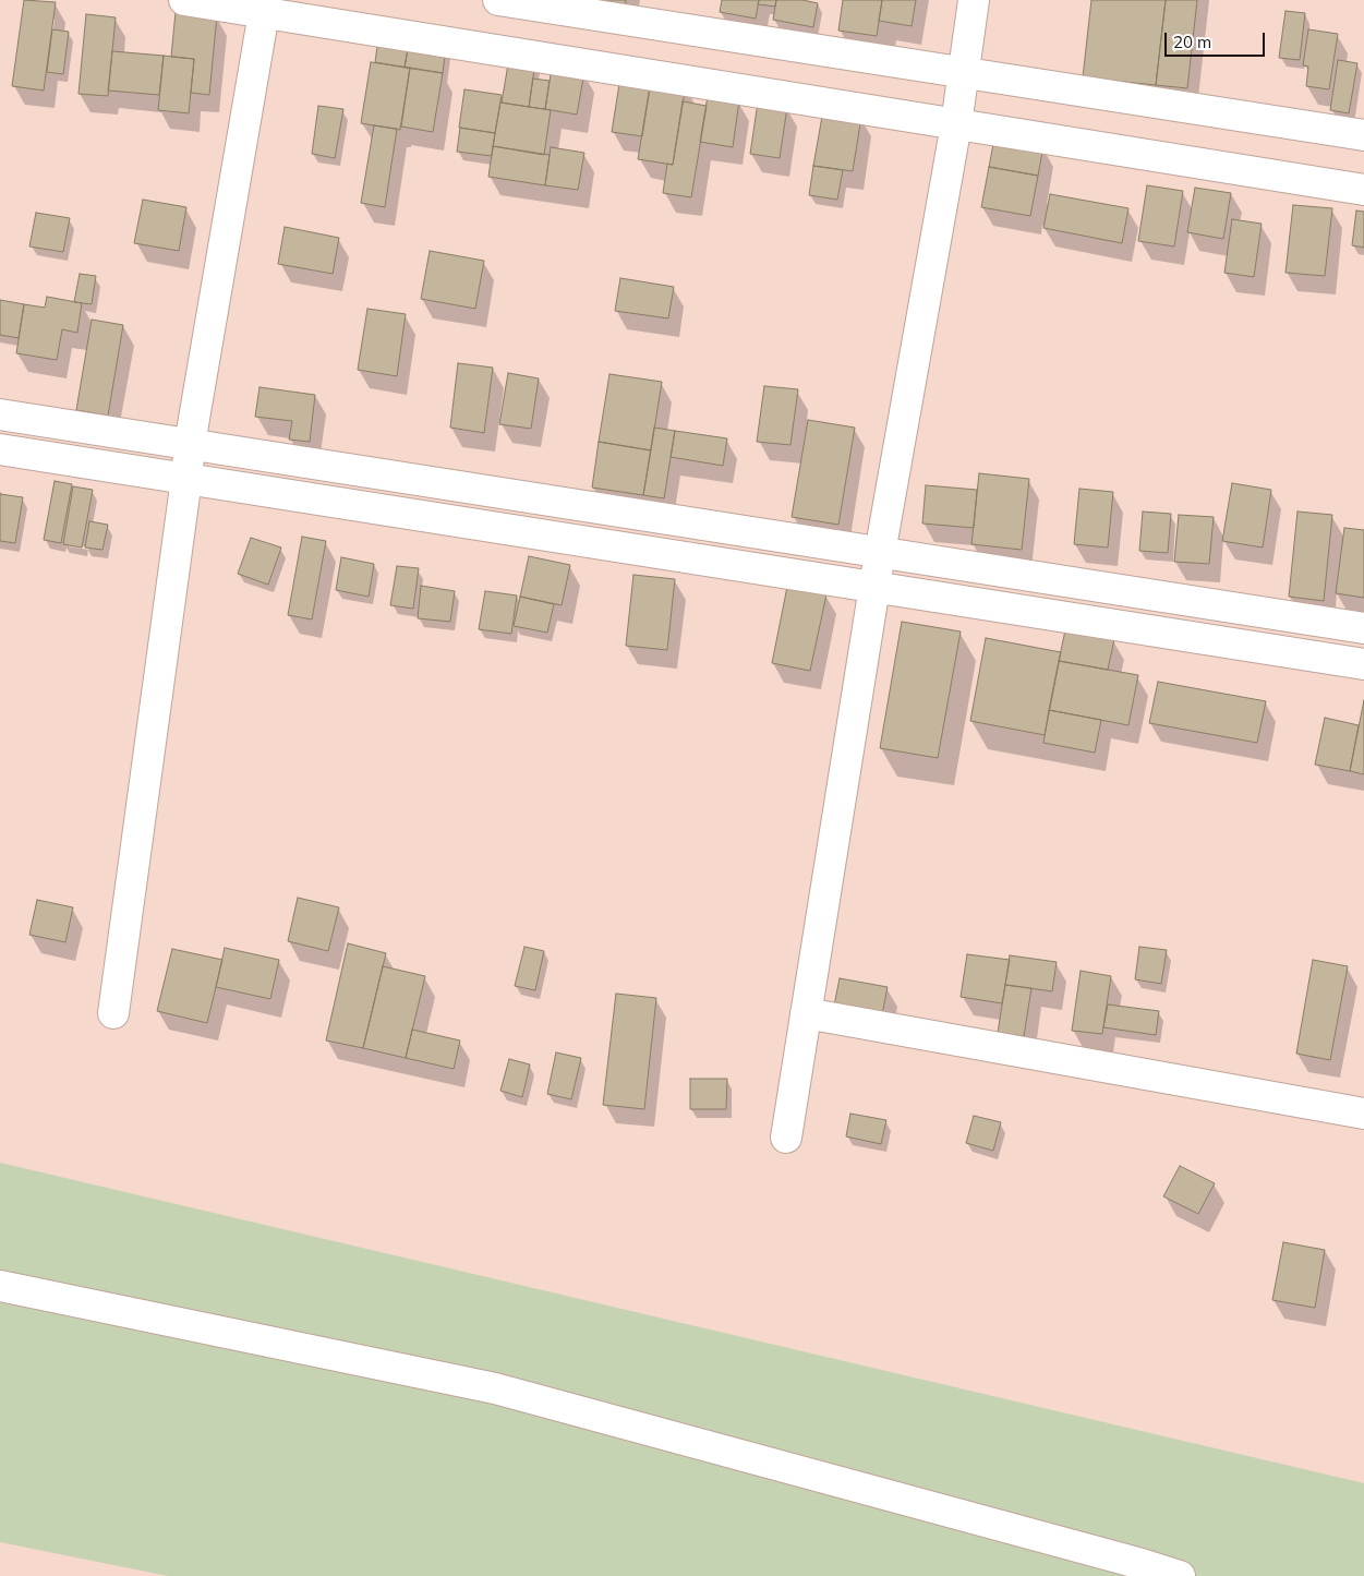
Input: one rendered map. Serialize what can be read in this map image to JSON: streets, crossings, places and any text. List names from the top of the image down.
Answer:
{
  "scale_bar": "20 m"
}
